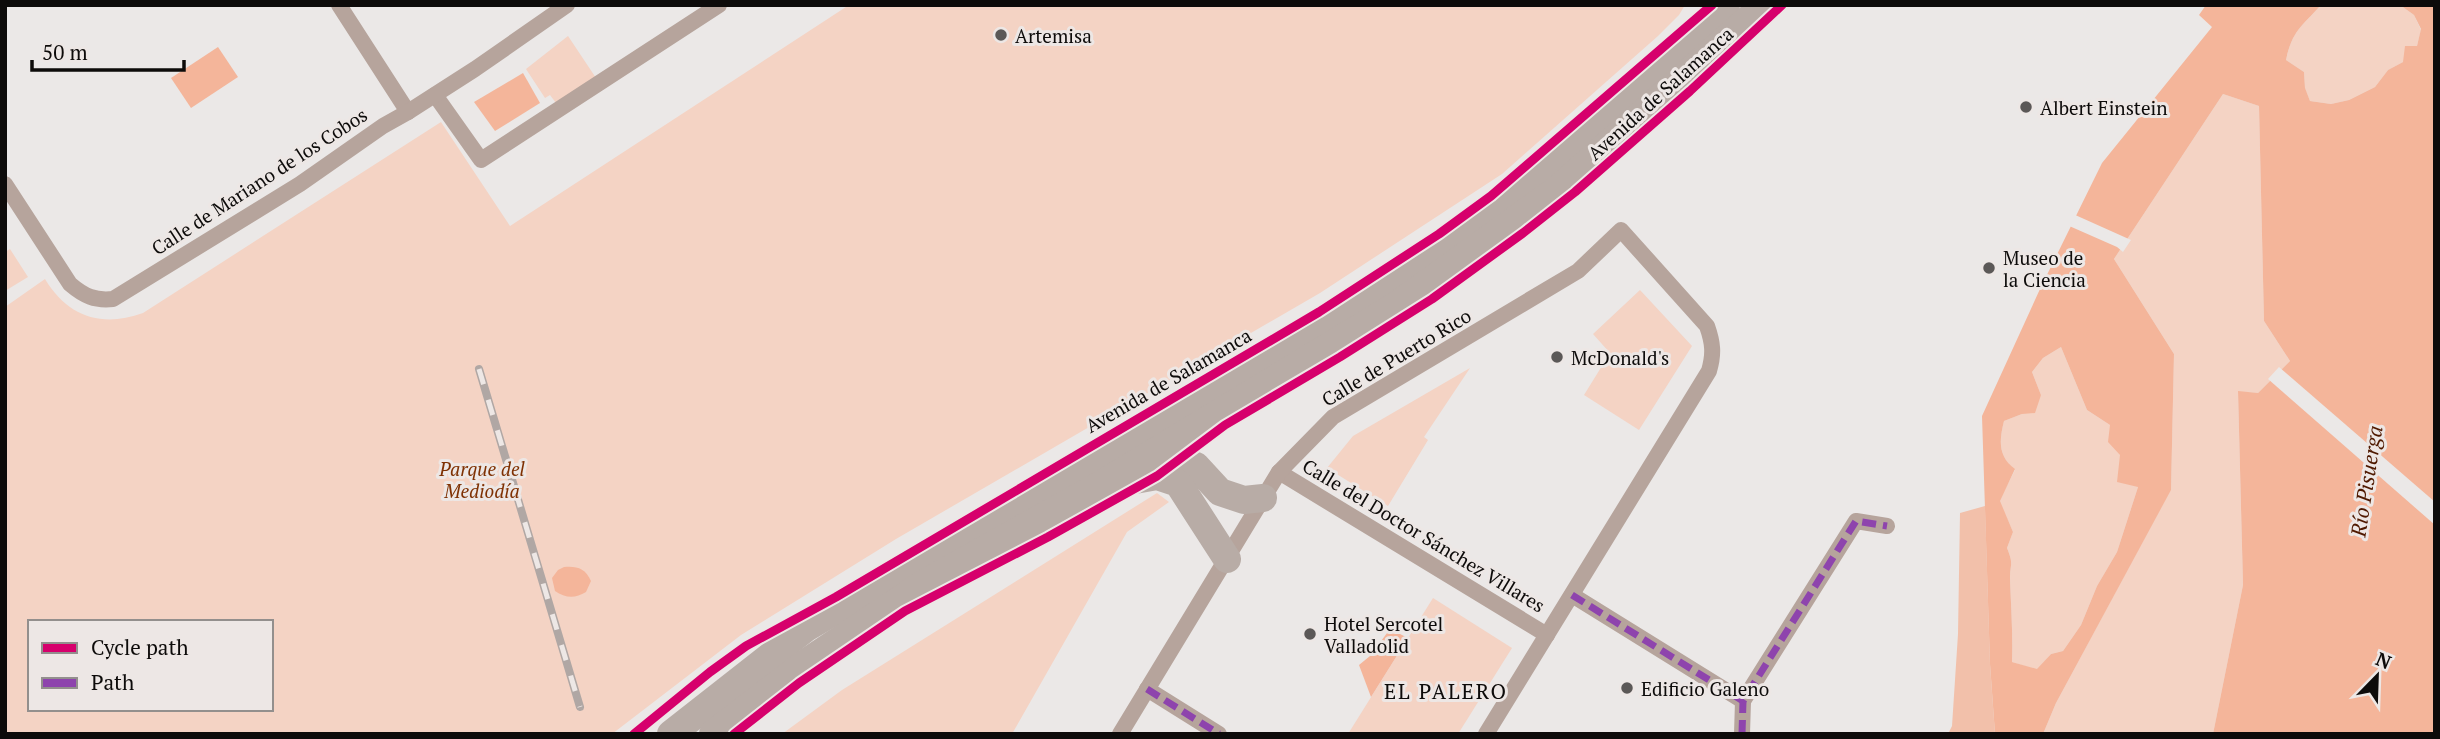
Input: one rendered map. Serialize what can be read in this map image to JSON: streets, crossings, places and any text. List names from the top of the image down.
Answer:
{
  "streets": {
    "highway": ["Avenida de Salamanca"],
    "street": ["Calle de Mariano de los Cobos", "Calle de Puerto Rico", "Calle del Doctor Sánchez Villares"]
  },
  "crossings": [
    ["Calle de Puerto Rico", "Calle del Doctor Sánchez Villares"]
  ],
  "districts": ["EL PALERO"],
  "water": ["Río Pisuerga"],
  "parks": ["Parque del Mediodía"],
  "places": [
    "Artemisa",
    "Albert Einstein",
    "Museo de la Ciencia",
    "McDonald's",
    "Hotel Sercotel Valladolid",
    "Edificio Galeno"
  ],
  "legend": ["Cycle path", "Path"],
  "scale_bar": "50 m",
  "north": "top right"
}
